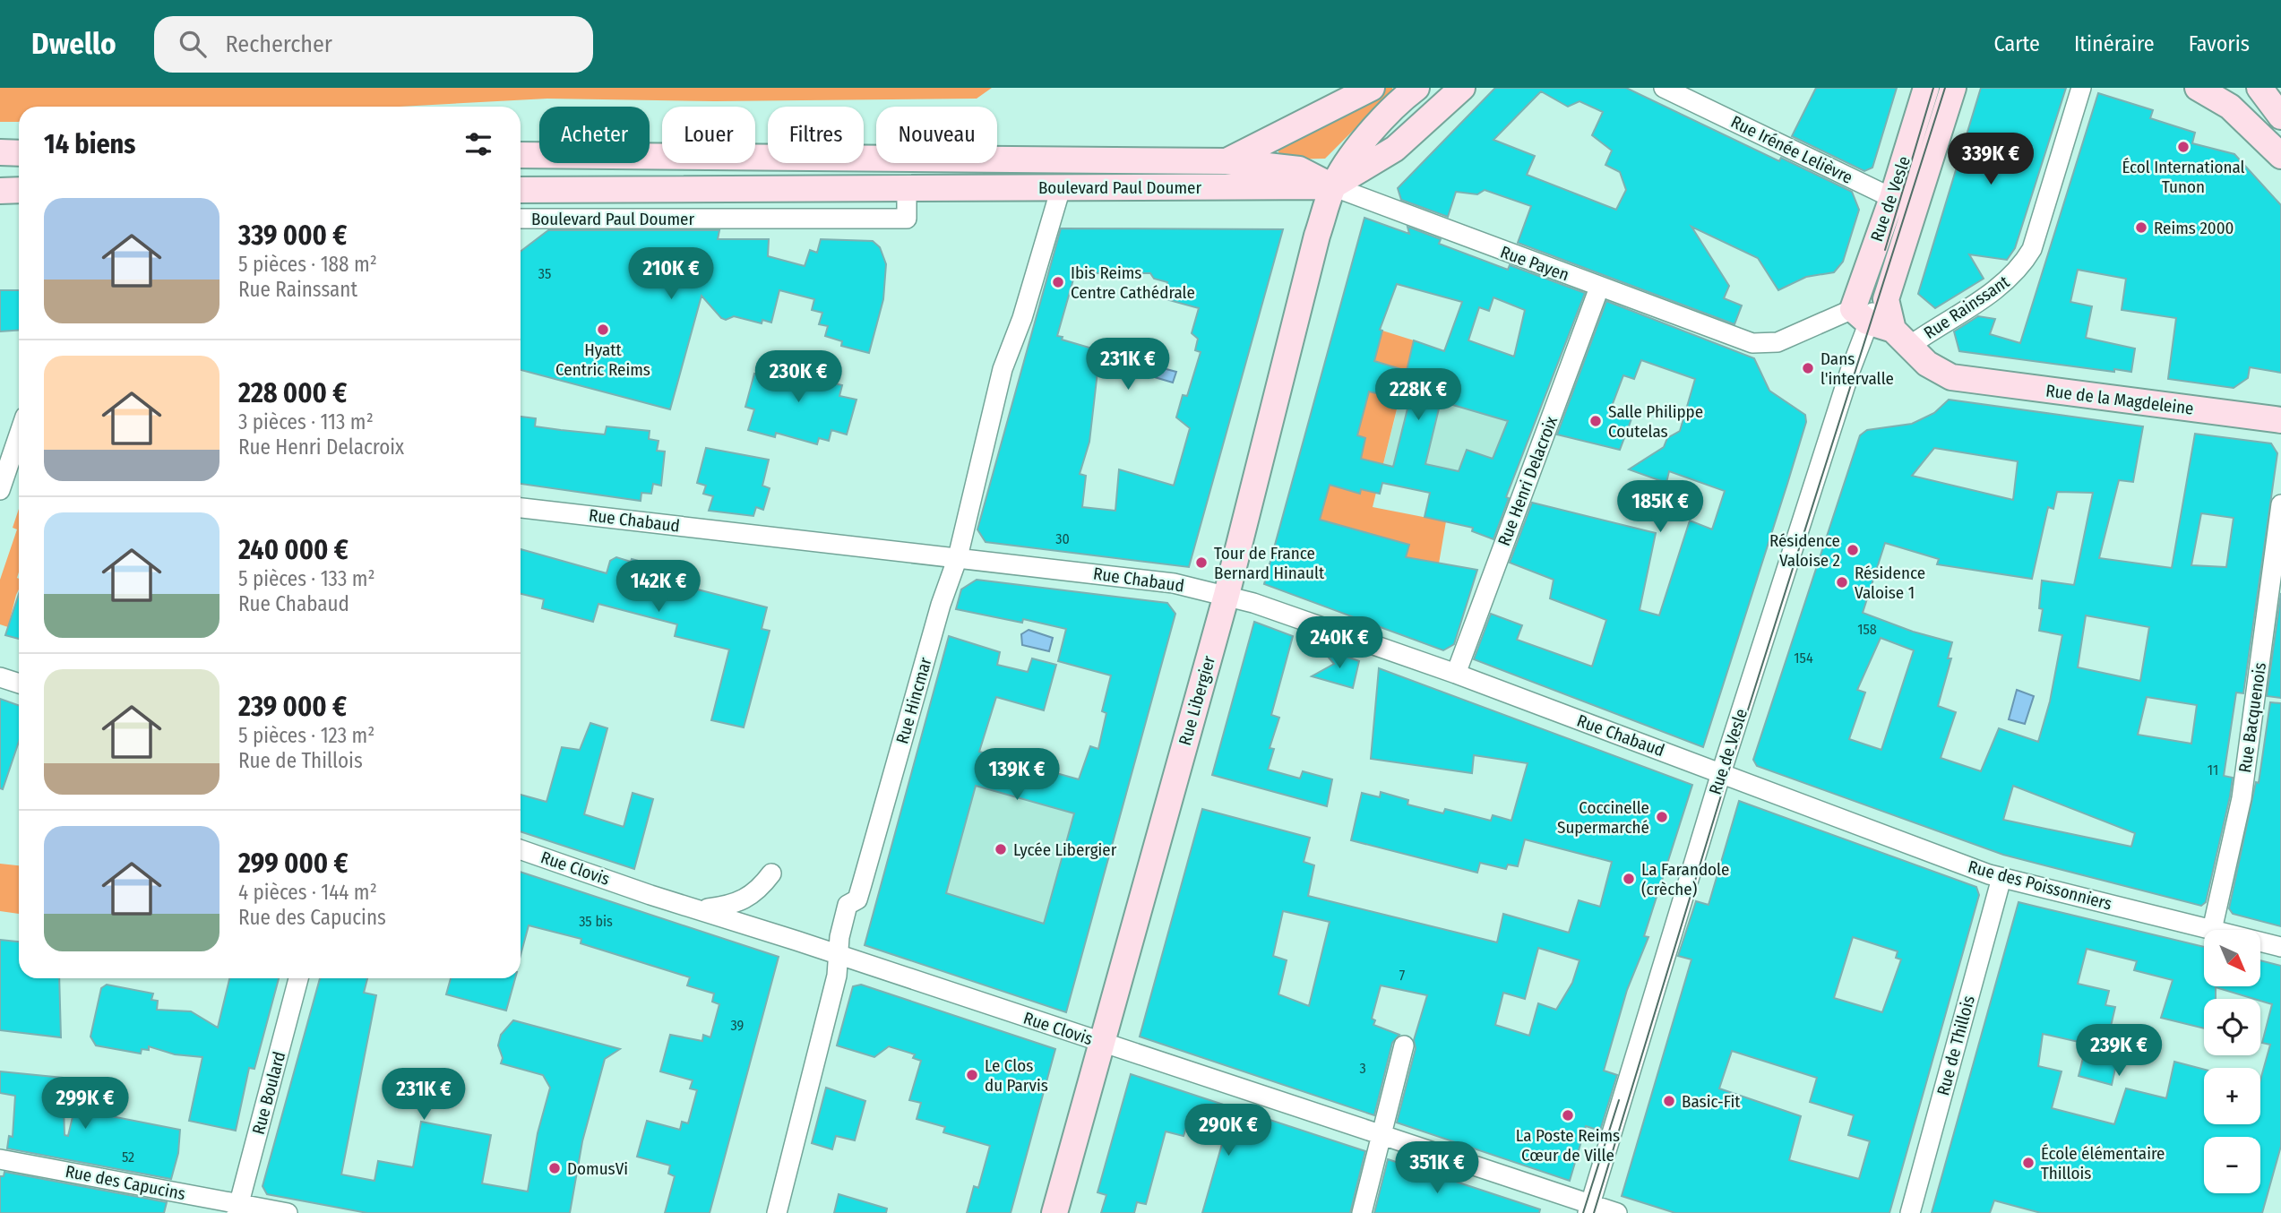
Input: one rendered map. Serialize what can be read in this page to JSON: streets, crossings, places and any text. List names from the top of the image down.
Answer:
{
  "streets": {
    "main road": [
      "Boulevard Paul Doumer",
      "Rue de Vesle",
      "Rue de la Magdeleine",
      "Rue Libergier"
    ],
    "street": [
      "Rue Irénée Lelièvre",
      "Rue Payen",
      "Rue Rainssant",
      "Rue Henri Delacroix",
      "Rue Chabaud",
      "Rue Hincmar",
      "Rue Bacquenois",
      "Rue Clovis",
      "Rue des Poissonniers",
      "Rue de Thillois",
      "Rue Boulard",
      "Rue des Capucins"
    ]
  },
  "crossings": [
    ["Rue Irénée Lelièvre", "Rue de Vesle"],
    ["Boulevard Paul Doumer", "Rue Payen"],
    ["Boulevard Paul Doumer", "Rue Hincmar"],
    ["Boulevard Paul Doumer", "Rue Libergier"],
    ["Rue de Vesle", "Rue Payen"],
    ["Rue de Vesle", "Rue Chabaud"],
    ["Rue de Vesle", "Rue Clovis"],
    ["Rue de Vesle", "Rue des Poissonniers"],
    ["Rue Payen", "Rue Henri Delacroix"],
    ["Rue Payen", "Rue Libergier"],
    ["Rue Rainssant", "Rue de la Magdeleine"],
    ["Rue Henri Delacroix", "Rue Chabaud"],
    ["Rue Chabaud", "Rue Hincmar"],
    ["Rue Chabaud", "Rue Libergier"],
    ["Rue Chabaud", "Rue des Poissonniers"],
    ["Rue Hincmar", "Rue Clovis"],
    ["Rue Libergier", "Rue Clovis"],
    ["Rue Bacquenois", "Rue des Poissonniers"],
    ["Rue des Poissonniers", "Rue de Thillois"],
    ["Rue Boulard", "Rue des Capucins"]
  ],
  "places": [
    "Écol International Tunon",
    "Reims 2000",
    "Ibis Reims Centre Cathédrale",
    "Hyatt Centric Reims",
    "Dans l'intervalle",
    "Salle Philippe Coutelas",
    "Résidence Valoise 2",
    "Tour de France Bernard Hinault",
    "Résidence Valoise 1",
    "Coccinelle Supermarché",
    "Lycée Libergier",
    "La Farandole (crèche)",
    "Le Clos du Parvis",
    "Basic-Fit",
    "La Poste Reims Cœur de Ville",
    "École élémentaire Thillois",
    "DomusVi"
  ],
  "house_numbers": [
    "35",
    "30",
    "158",
    "154",
    "11",
    "35 bis",
    "7",
    "39",
    "3",
    "52"
  ],
  "north": "bottom right",
  "page": {
    "header": "Dwello",
    "search": "Rechercher",
    "nav": ["Carte", "Itinéraire", "Favoris"],
    "chip": [
      "Acheter",
      "Louer",
      "Filtres",
      "Nouveau"
    ],
    "heading": "14 biens",
    "price": [
      "339K €",
      "210K €",
      "231K €",
      "230K €",
      "228K €",
      "185K €",
      "142K €",
      "240K €",
      "139K €",
      "239K €",
      "231K €",
      "299K €",
      "290K €",
      "351K €"
    ],
    "list": [
      {
        "name": "339 000 €",
        "note": "5 pièces · 188 m² · Rue Rainssant"
      },
      {
        "name": "228 000 €",
        "note": "3 pièces · 113 m² · Rue Henri Delacroix"
      },
      {
        "name": "240 000 €",
        "note": "5 pièces · 133 m² · Rue Chabaud"
      },
      {
        "name": "239 000 €",
        "note": "5 pièces · 123 m² · Rue de Thillois"
      },
      {
        "name": "299 000 €",
        "note": "4 pièces · 144 m² · Rue des Capucins"
      }
    ],
    "map_buttons": ["+", "−"]
  }
}
